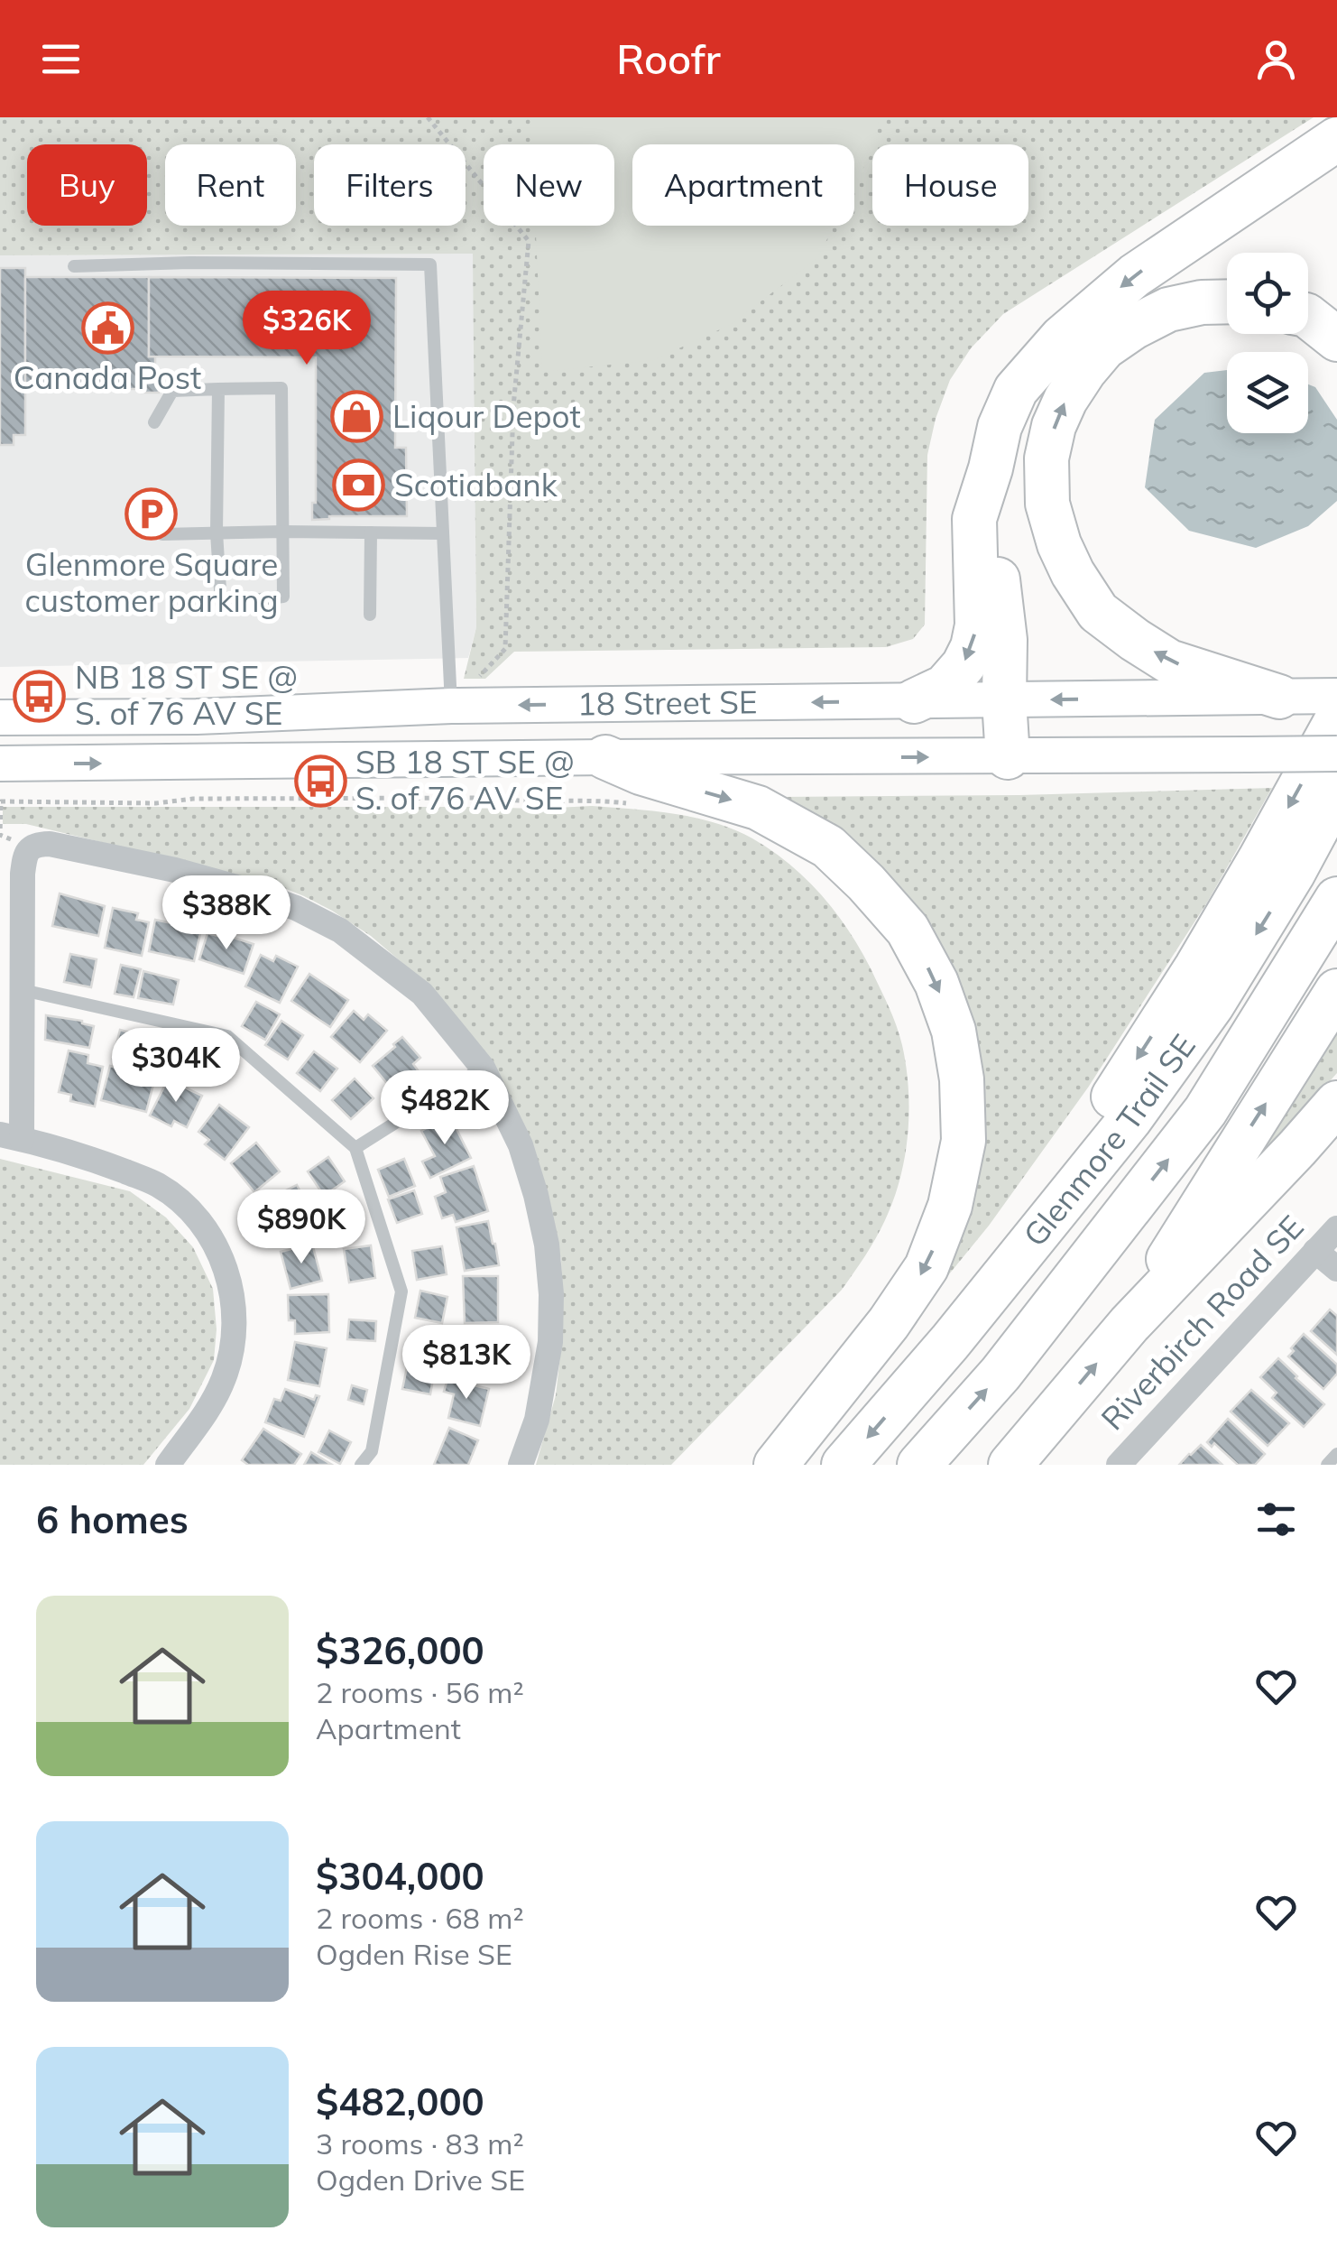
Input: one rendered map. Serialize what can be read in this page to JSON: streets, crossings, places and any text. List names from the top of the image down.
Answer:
{
  "streets": {
    "highway": ["Glenmore Trail SE"],
    "street": ["18 Street SE", "Riverbirch Road SE"]
  },
  "places": {
    "public building": ["Canada Post"],
    "shop": ["Liqour Depot"],
    "bank": ["Scotiabank"],
    "parking": ["Glenmore Square customer parking"],
    "bus stop": ["NB 18 ST SE @ S. of 76 AV SE", "SB 18 ST SE @ S. of 76 AV SE"]
  },
  "page": {
    "header": "Roofr",
    "chip": [
      "Buy",
      "Rent",
      "Filters",
      "New",
      "Apartment",
      "House"
    ],
    "price": [
      "$326K",
      "$388K",
      "$304K",
      "$482K",
      "$890K",
      "$813K"
    ],
    "heading": "6 homes",
    "list": [
      {
        "name": "$326,000",
        "note": "2 rooms · 56 m² · Apartment"
      },
      {
        "name": "$304,000",
        "note": "2 rooms · 68 m² · Ogden Rise SE"
      },
      {
        "name": "$482,000",
        "note": "3 rooms · 83 m² · Ogden Drive SE"
      }
    ]
  }
}
